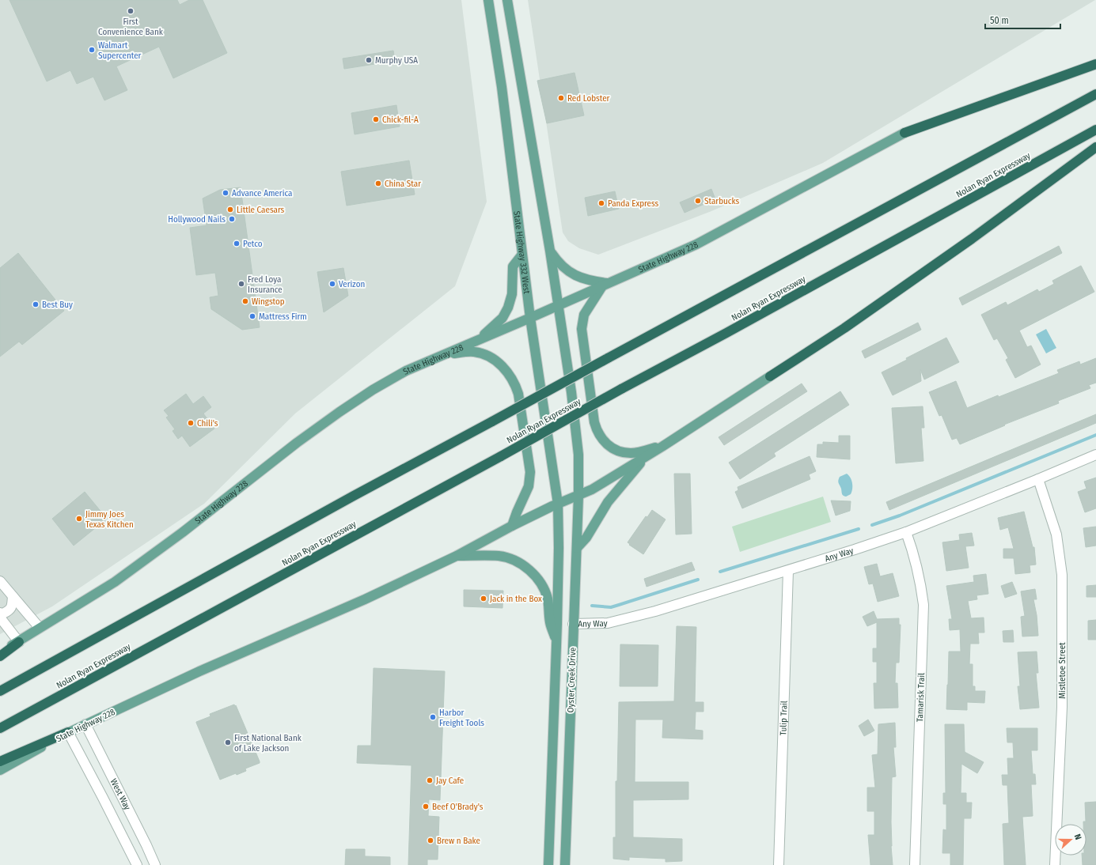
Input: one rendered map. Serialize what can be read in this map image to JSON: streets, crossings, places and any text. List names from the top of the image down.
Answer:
{
  "streets": {
    "highway": ["Nolan Ryan Expressway"],
    "main road": ["State Highway 332 West", "State Highway 228", "Oyster Creek Drive"],
    "street": [
      "Any Way",
      "Mistletoe Street",
      "Tamarisk Trail",
      "Tulip Trail",
      "West Way"
    ]
  },
  "crossings": [
    ["State Highway 332 West", "State Highway 228"],
    ["State Highway 332 West", "Oyster Creek Drive"],
    ["State Highway 228", "West Way"],
    ["Any Way", "Mistletoe Street"],
    ["Any Way", "Oyster Creek Drive"],
    ["Any Way", "Tamarisk Trail"],
    ["Any Way", "Tulip Trail"]
  ],
  "places": [
    "First Convenience Bank",
    "Walmart Supercenter",
    "Murphy USA",
    "Red Lobster",
    "Chick-fil-A",
    "China Star",
    "Advance America",
    "Starbucks",
    "Panda Express",
    "Little Caesars",
    "Hollywood Nails",
    "Petco",
    "Fred Loya Insurance",
    "Verizon",
    "Wingstop",
    "Best Buy",
    "Mattress Firm",
    "Chili's",
    "Jimmy Joes Texas Kitchen",
    "Jack in the Box",
    "Harbor Freight Tools",
    "First National Bank of Lake Jackson",
    "Jay Cafe",
    "Beef O'Brady's",
    "Brew n Bake"
  ],
  "scale_bar": "50 m",
  "north": "right"
}
